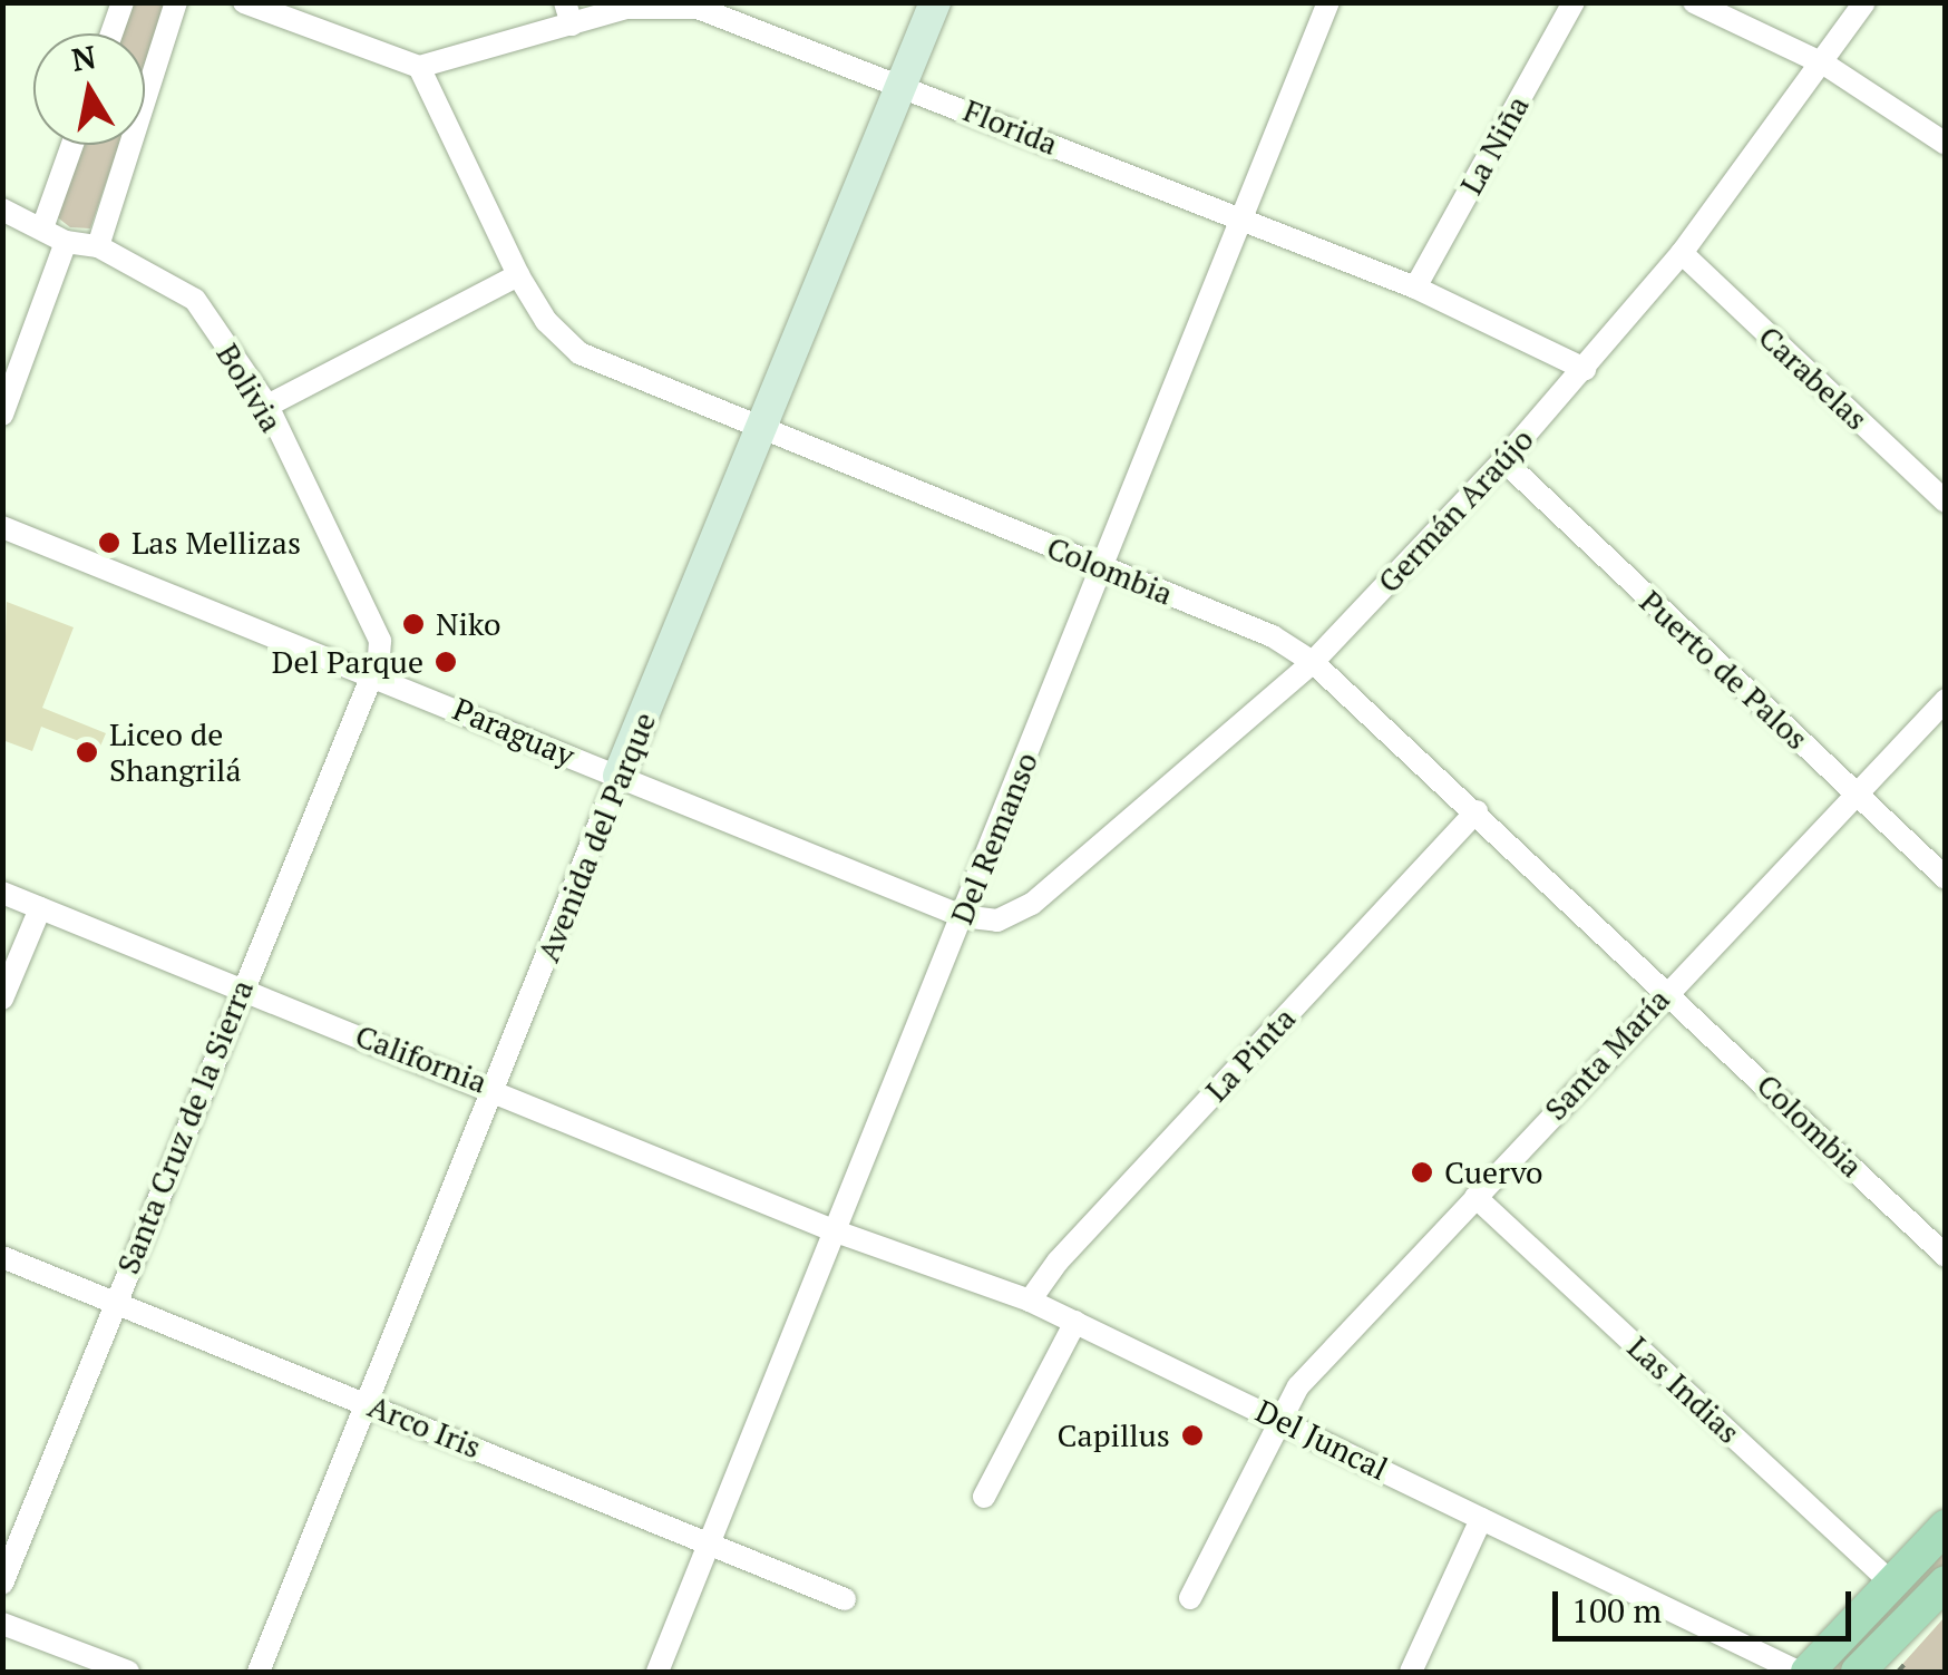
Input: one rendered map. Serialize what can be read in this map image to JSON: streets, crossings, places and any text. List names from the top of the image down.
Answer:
{
  "streets": {
    "street": [
      "Florida",
      "La Niña",
      "Carabelas",
      "Bolivia",
      "Germán Araújo",
      "Colombia",
      "Puerto de Palos",
      "Paraguay",
      "Avenida del Parque",
      "Del Remanso",
      "La Pinta",
      "Santa María",
      "California",
      "Santa Cruz de la Sierra",
      "Las Indias",
      "Arco Iris",
      "Del Juncal"
    ]
  },
  "crossings": [
    ["Florida", "La Niña"],
    ["Florida", "Germán Araújo"],
    ["Florida", "Colombia"],
    ["Florida", "Avenida del Parque"],
    ["Florida", "Del Remanso"],
    ["Carabelas", "Germán Araújo"],
    ["Bolivia", "Paraguay"],
    ["Bolivia", "Santa Cruz de la Sierra"],
    ["Germán Araújo", "Colombia"],
    ["Germán Araújo", "Puerto de Palos"],
    ["Germán Araújo", "Paraguay"],
    ["Germán Araújo", "Del Remanso"],
    ["Colombia", "Avenida del Parque"],
    ["Colombia", "Del Remanso"],
    ["Colombia", "La Pinta"],
    ["Colombia", "Santa María"],
    ["Puerto de Palos", "Santa María"],
    ["Paraguay", "Avenida del Parque"],
    ["Paraguay", "Del Remanso"],
    ["Paraguay", "Santa Cruz de la Sierra"],
    ["Avenida del Parque", "California"],
    ["Avenida del Parque", "Arco Iris"],
    ["Del Remanso", "California"],
    ["Del Remanso", "Arco Iris"],
    ["Del Remanso", "Del Juncal"],
    ["La Pinta", "Del Juncal"],
    ["Santa María", "Las Indias"],
    ["Santa María", "Del Juncal"],
    ["California", "Santa Cruz de la Sierra"],
    ["California", "Del Juncal"],
    ["Santa Cruz de la Sierra", "Arco Iris"]
  ],
  "places": [
    "Las Mellizas",
    "Niko",
    "Del Parque",
    "Liceo de Shangrilá",
    "Cuervo",
    "Capillus"
  ],
  "scale_bar": "100 m",
  "north": "top"
}
